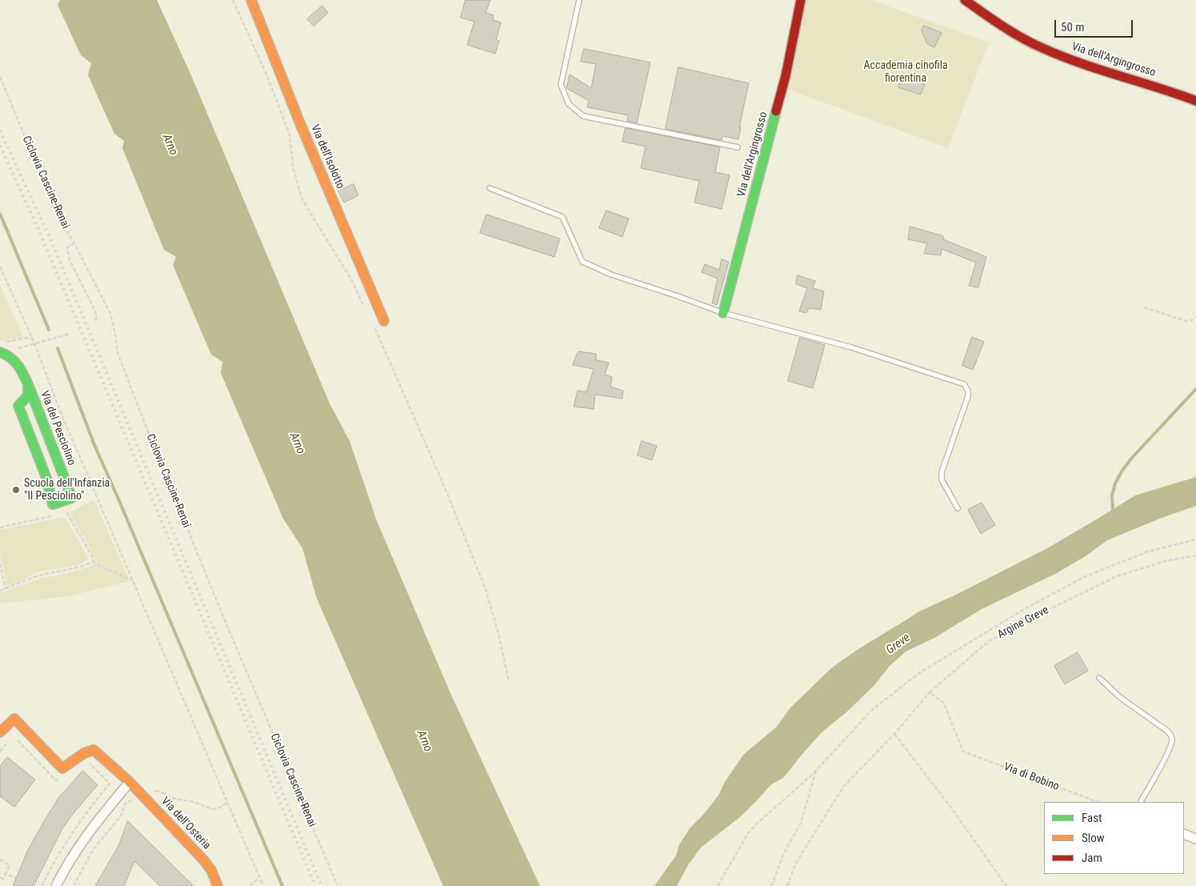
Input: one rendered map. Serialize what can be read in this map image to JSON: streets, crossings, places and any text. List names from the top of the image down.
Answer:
{
  "streets": {
    "street": [
      "Via dell'Argingrosso",
      "Via dell'Isolotto",
      "Via del Pesciolino",
      "Via dell'Osteria"
    ],
    "path": ["Ciclovia Cascine-Renai", "Argine Greve", "Via di Bobino"]
  },
  "crossings": [
    ["Argine Greve", "Via di Bobino"]
  ],
  "water": ["Arno", "Greve"],
  "parks": ["Accademia cinofila fiorentina"],
  "places": ["Scuola dell'Infanzia \"Il Pesciolino\""],
  "legend": ["Fast", "Slow", "Jam"],
  "scale_bar": "50 m"
}
